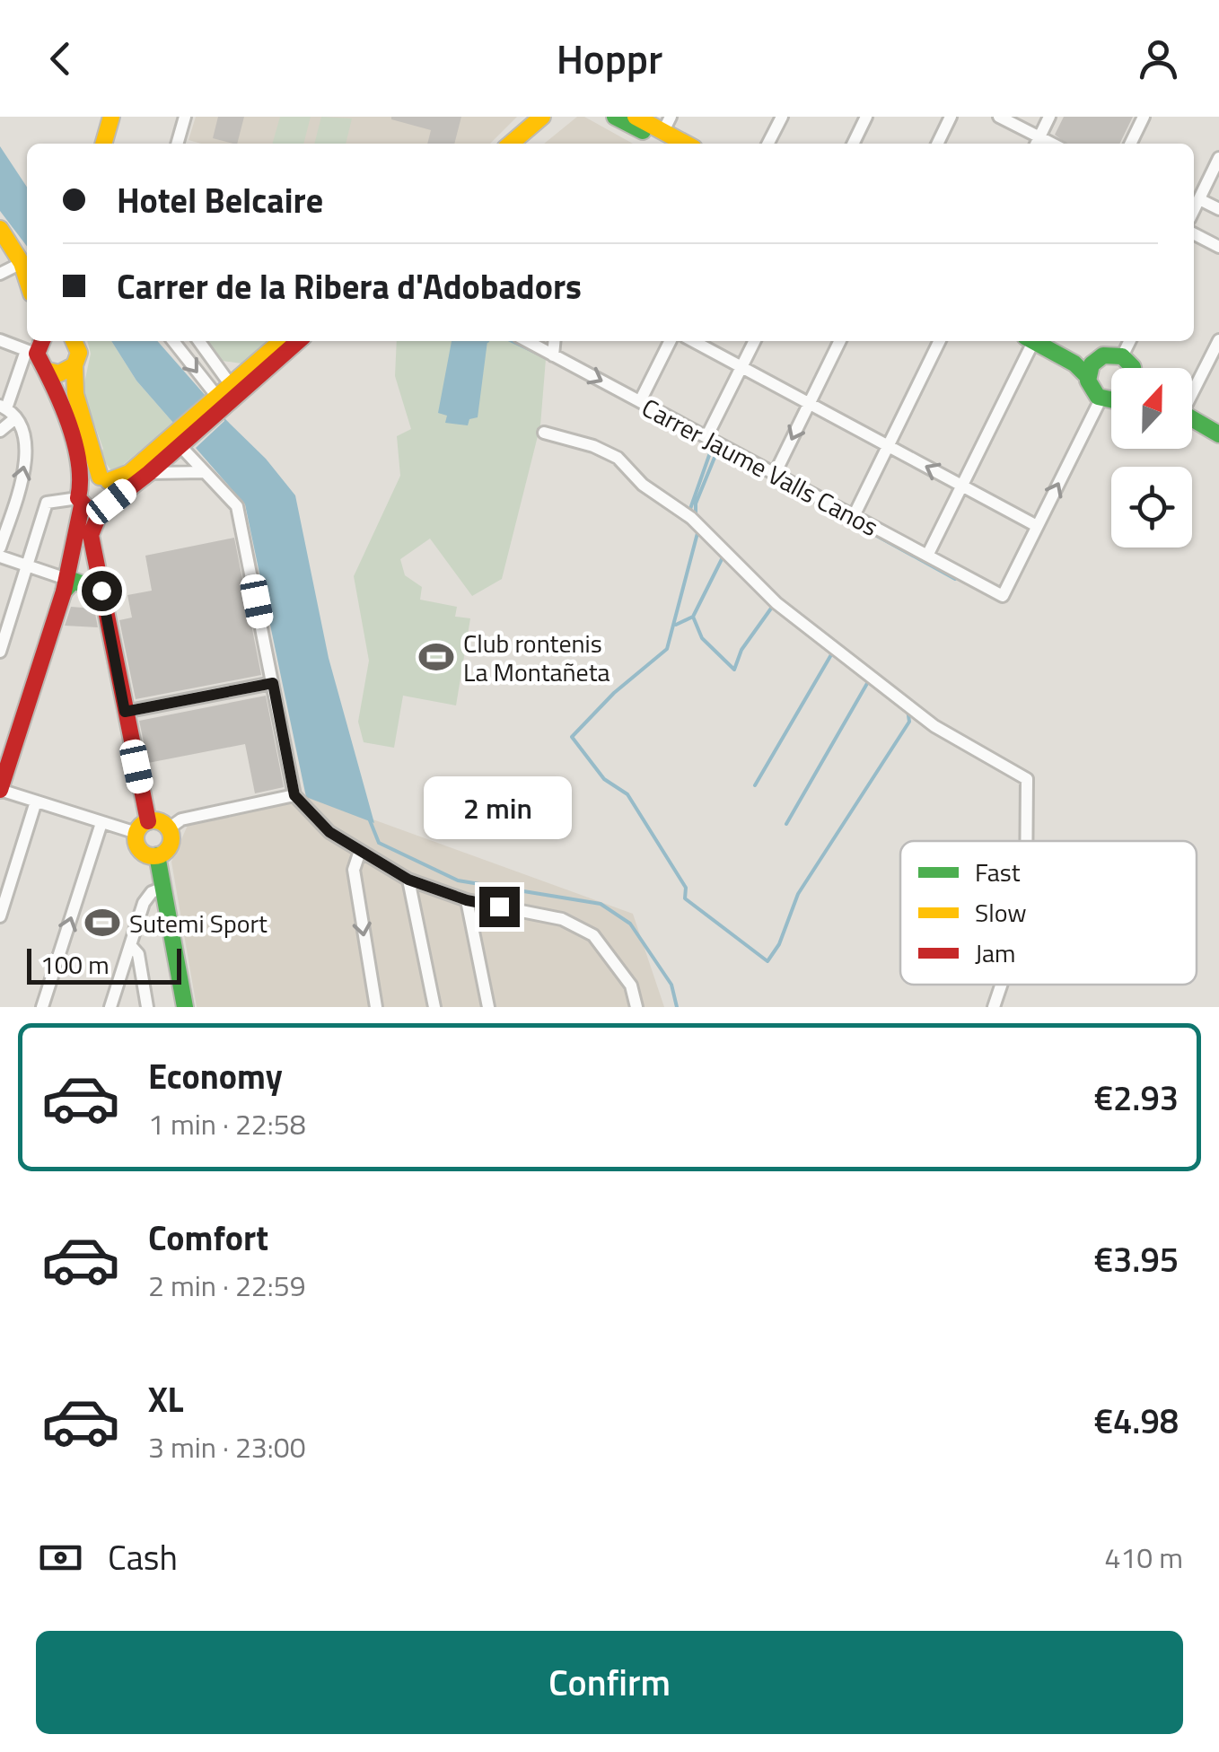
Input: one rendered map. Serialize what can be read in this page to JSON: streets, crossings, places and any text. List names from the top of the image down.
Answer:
{
  "streets": {
    "street": ["Carrer Jaume Valls Canos"]
  },
  "places": {
    "sports": ["Club rontenis La Montañeta", "Sutemi Sport"]
  },
  "legend": ["Fast", "Slow", "Jam"],
  "scale_bar": "100 m",
  "north": "top",
  "page": {
    "header": "Hoppr",
    "banner": ["Hotel Belcaire", "Carrer de la Ribera d'Adobadors"],
    "bubble": "2 min",
    "scale": "100 m",
    "list": [
      {
        "name": "Economy",
        "note": "1 min · 22:58",
        "value": "€2.93"
      },
      {
        "name": "Comfort",
        "note": "2 min · 22:59",
        "value": "€3.95"
      },
      {
        "name": "XL",
        "note": "3 min · 23:00",
        "value": "€4.98"
      }
    ],
    "pay": ["Cash", "410 m"],
    "buttons": "Confirm"
  }
}
